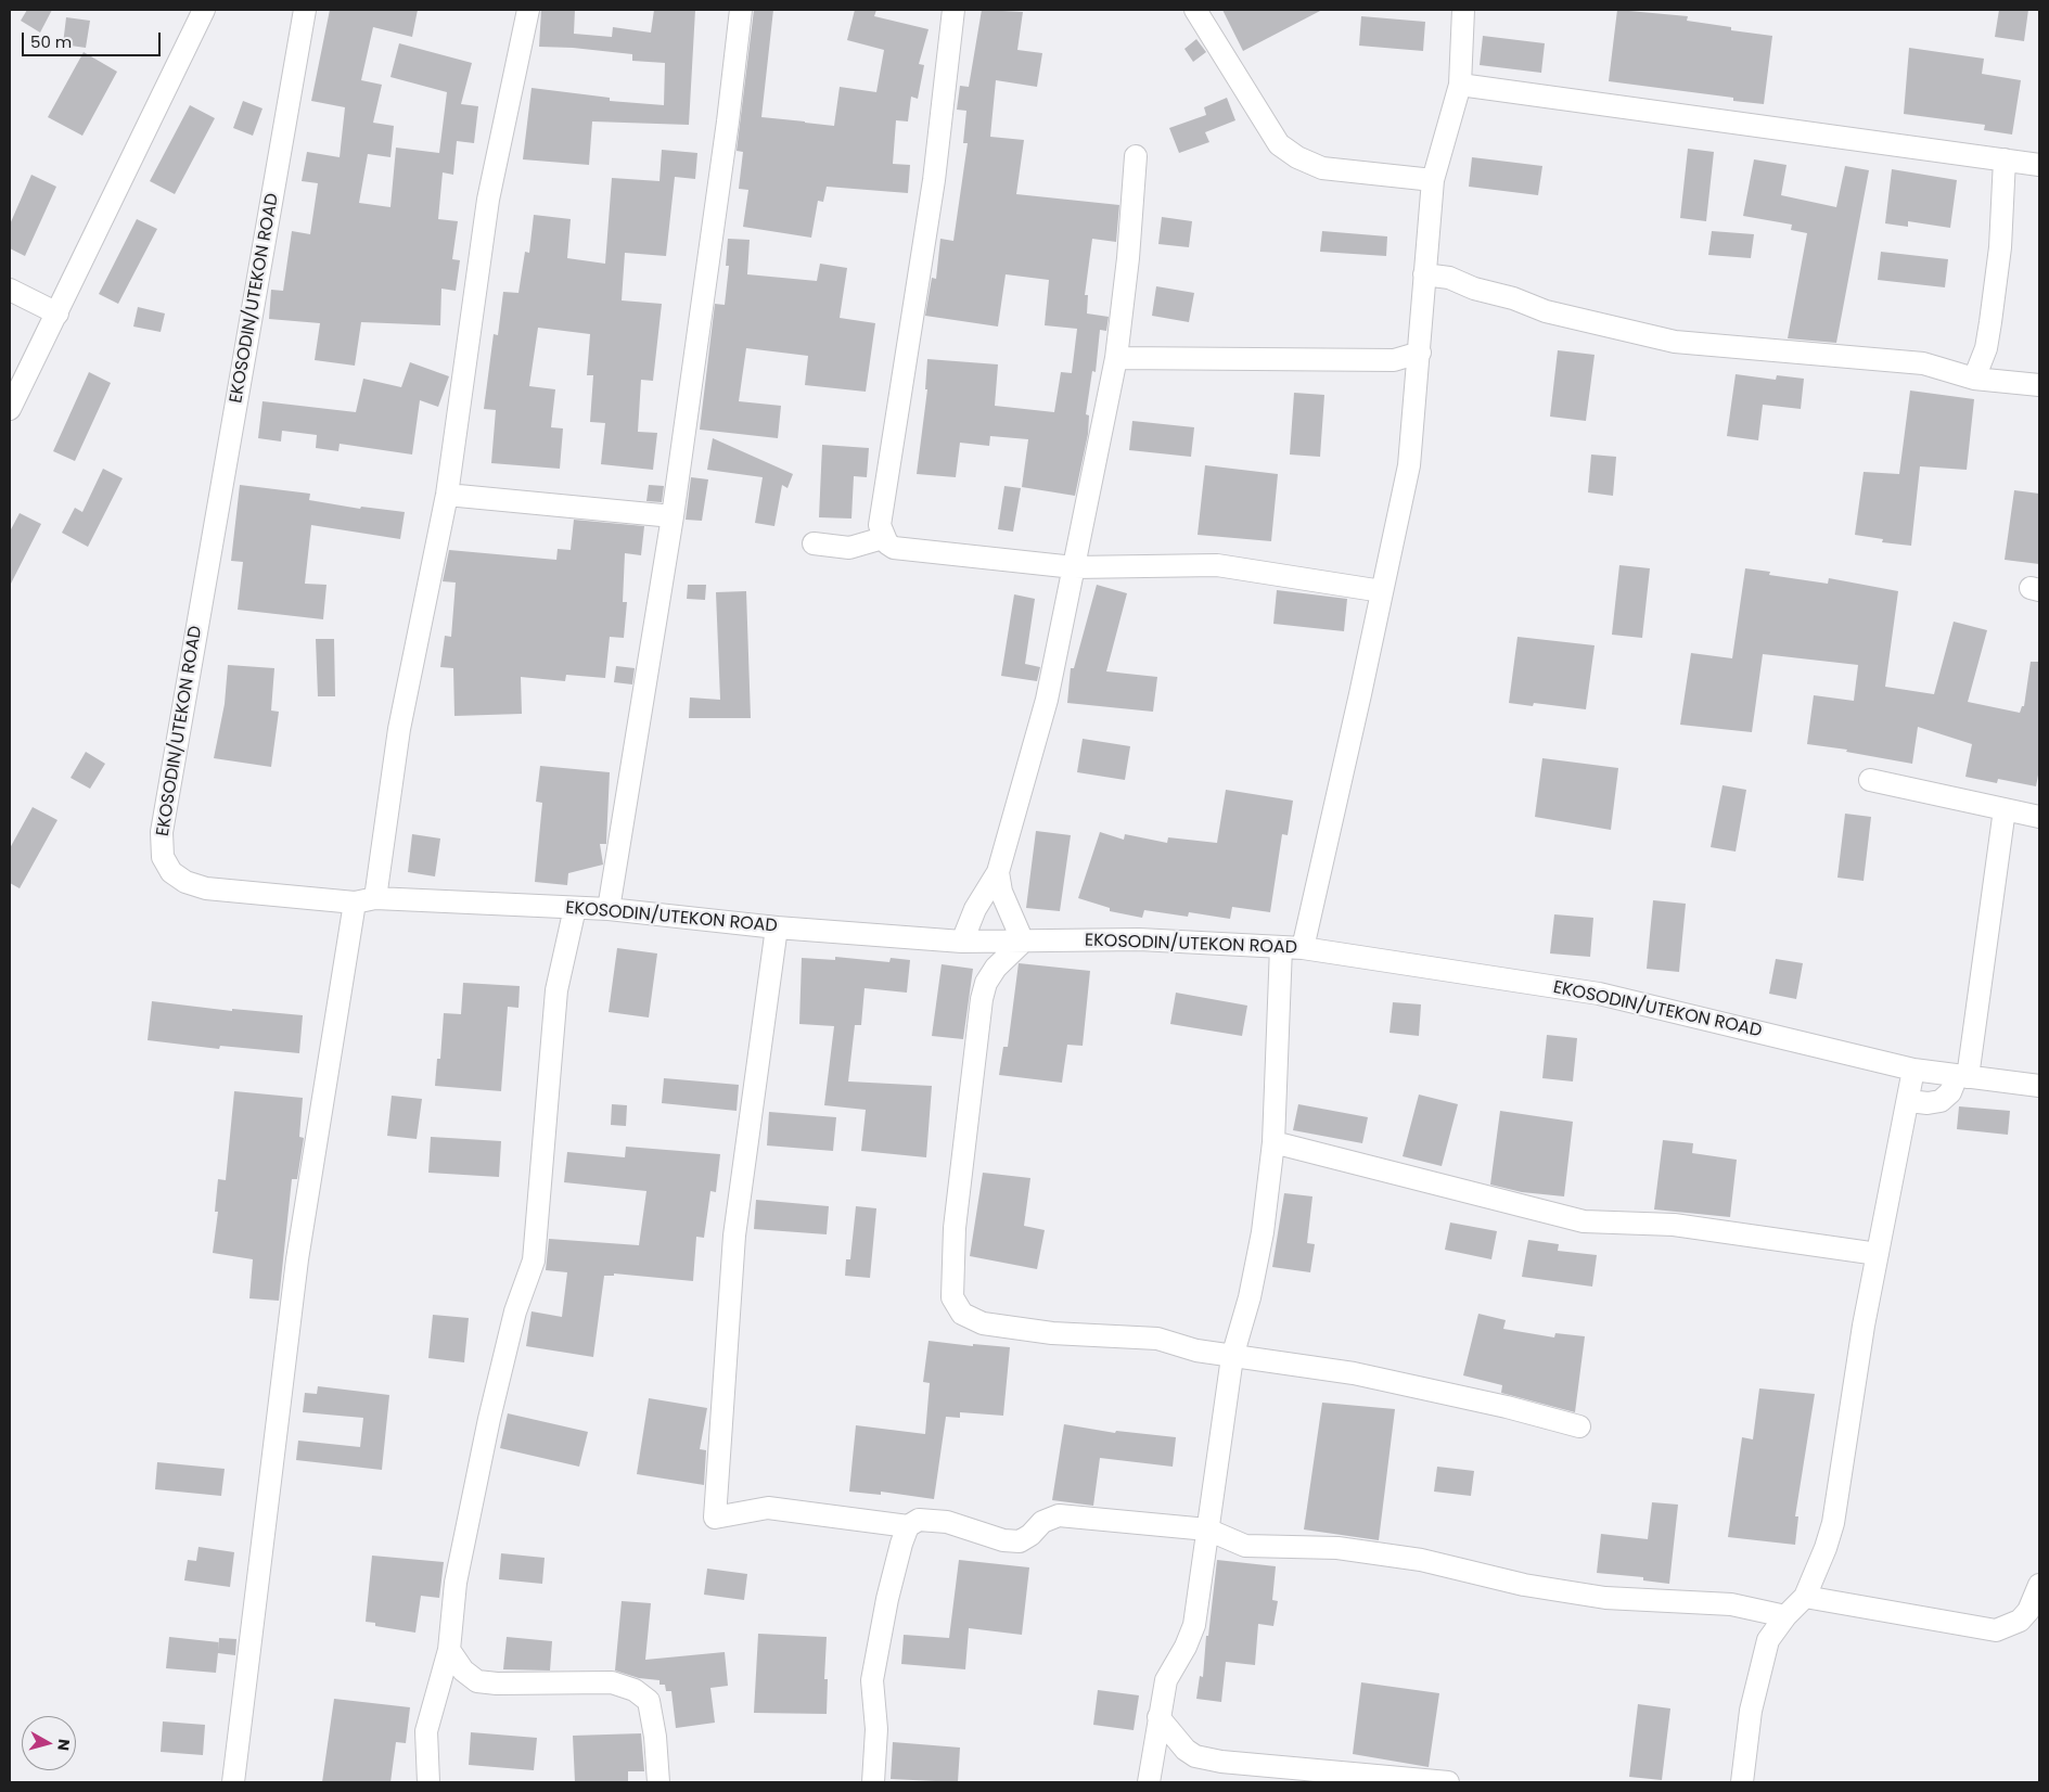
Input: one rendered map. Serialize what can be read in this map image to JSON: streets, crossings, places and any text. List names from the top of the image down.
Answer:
{
  "streets": {
    "street": ["EKOSODIN/UTEKON ROAD"]
  },
  "scale_bar": "50 m",
  "north": "right"
}
